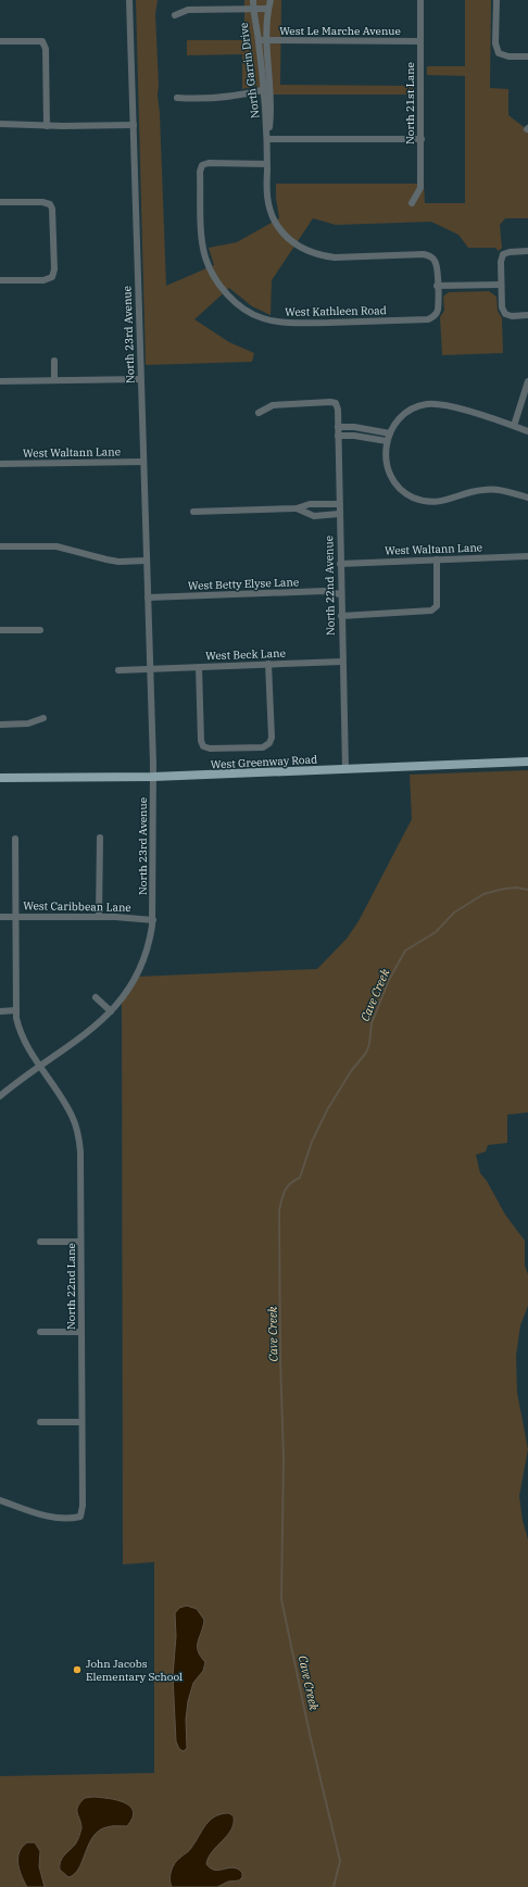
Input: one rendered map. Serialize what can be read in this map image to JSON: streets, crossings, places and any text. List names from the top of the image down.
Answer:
{
  "streets": {
    "main road": ["West Greenway Road"],
    "street": [
      "West Le Marche Avenue",
      "North Garrin Drive",
      "North 21st Lane",
      "West Kathleen Road",
      "North 23rd Avenue",
      "West Waltann Lane",
      "West Betty Elyse Lane",
      "North 22nd Avenue",
      "West Beck Lane",
      "West Caribbean Lane",
      "North 22nd Lane"
    ]
  },
  "crossings": [
    ["West Le Marche Avenue", "North Garrin Drive"],
    ["West Le Marche Avenue", "North 21st Lane"],
    ["North Garrin Drive", "West Kathleen Road"],
    ["North 23rd Avenue", "West Waltann Lane"],
    ["North 23rd Avenue", "West Betty Elyse Lane"],
    ["North 23rd Avenue", "West Beck Lane"],
    ["North 23rd Avenue", "West Greenway Road"],
    ["North 23rd Avenue", "West Caribbean Lane"],
    ["North 23rd Avenue", "North 22nd Lane"],
    ["West Waltann Lane", "North 22nd Avenue"],
    ["West Betty Elyse Lane", "North 22nd Avenue"],
    ["North 22nd Avenue", "West Beck Lane"],
    ["North 22nd Avenue", "West Greenway Road"],
    ["West Caribbean Lane", "North 22nd Lane"]
  ],
  "water": ["Cave Creek"],
  "places": ["John Jacobs Elementary School"]
}
